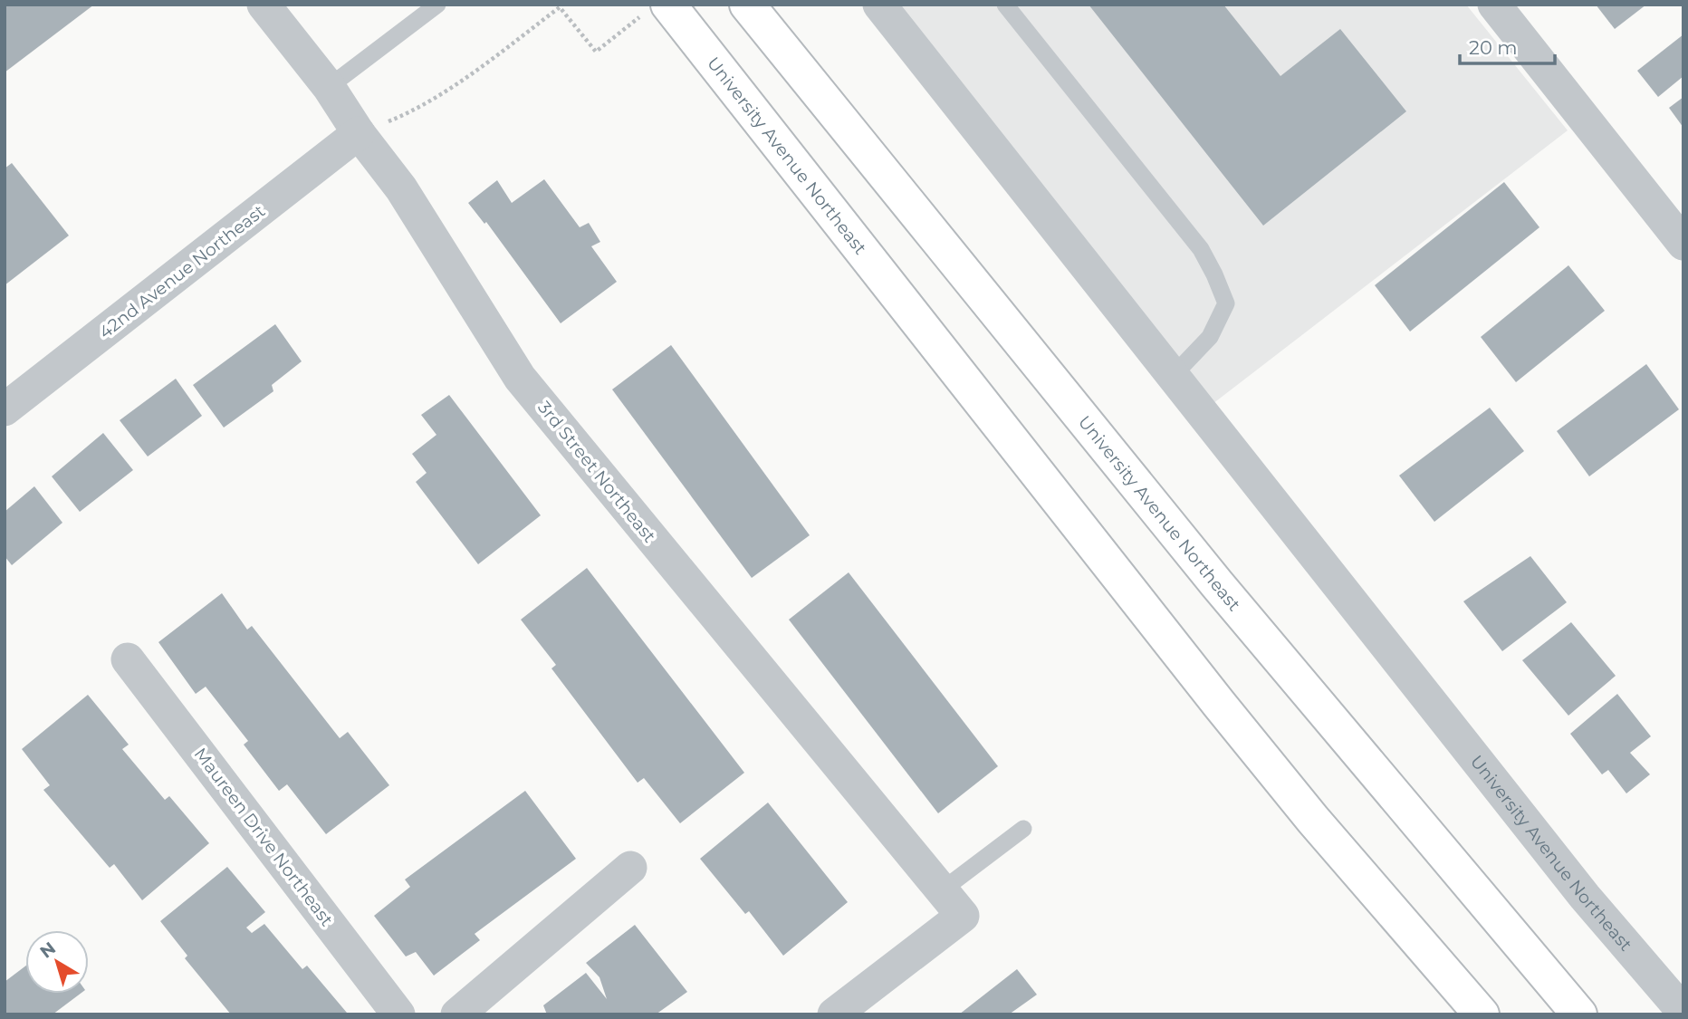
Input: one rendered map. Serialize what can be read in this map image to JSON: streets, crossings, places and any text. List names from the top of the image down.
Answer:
{
  "streets": {
    "main road": ["University Avenue Northeast"],
    "street": ["42nd Avenue Northeast", "3rd Street Northeast", "Maureen Drive Northeast"]
  },
  "crossings": [
    ["42nd Avenue Northeast", "3rd Street Northeast"]
  ],
  "scale_bar": "20 m",
  "north": "top left"
}
